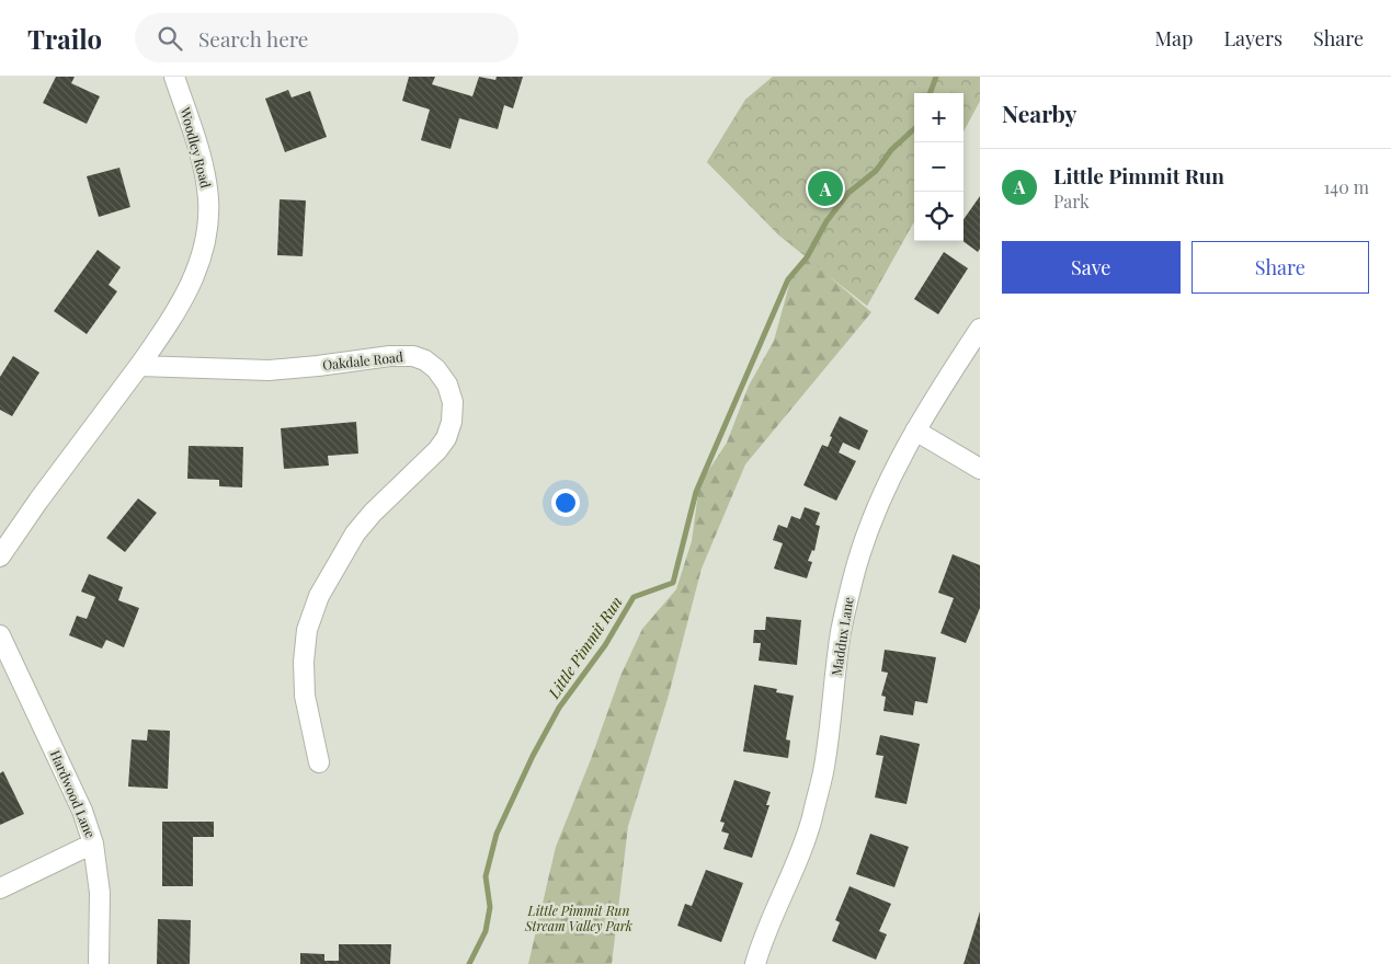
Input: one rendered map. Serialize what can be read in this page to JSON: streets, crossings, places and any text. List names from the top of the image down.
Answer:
{
  "streets": {
    "street": [
      "Woodley Road",
      "Oakdale Road",
      "Maddux Lane",
      "Hardwood Lane"
    ]
  },
  "crossings": [
    ["Woodley Road", "Oakdale Road"]
  ],
  "water": ["Little Pimmit Run"],
  "parks": ["Little Pimmit Run Stream Valley Park"],
  "page": {
    "header": "Trailo",
    "search": "Search here",
    "nav": ["Map", "Layers", "Share"],
    "heading": "Nearby",
    "map_buttons": ["+", "−"],
    "list": [
      {
        "mark": "A",
        "name": "Little Pimmit Run",
        "note": "Park",
        "value": "140 m"
      }
    ],
    "pins": "A",
    "buttons": ["Save", "Share"]
  }
}
